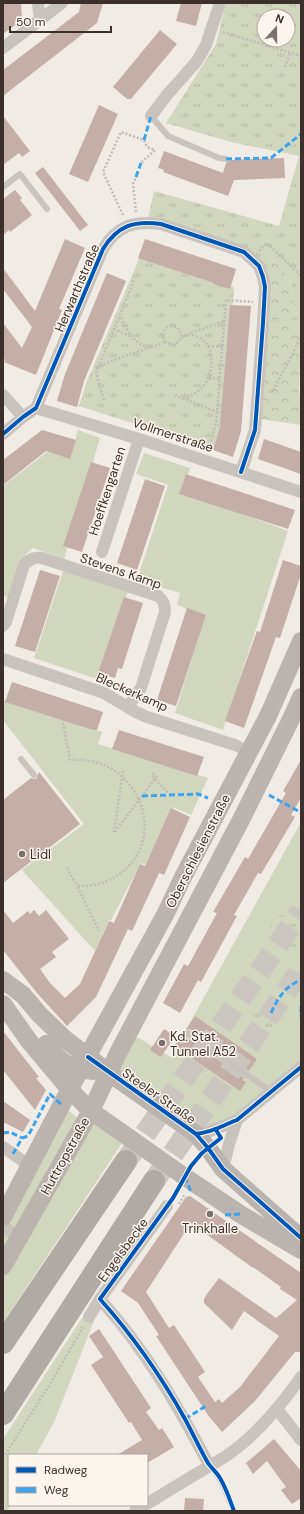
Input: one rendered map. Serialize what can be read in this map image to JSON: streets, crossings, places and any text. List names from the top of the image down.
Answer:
{
  "streets": {
    "main road": ["Oberschlesienstraße", "Steeler Straße", "Huttropstraße"],
    "street": [
      "Herwarthstraße",
      "Vollmerstraße",
      "Hoeffkengarten",
      "Stevens Kamp",
      "Bleckerkamp",
      "Engelsbecke"
    ]
  },
  "crossings": [
    ["Herwarthstraße", "Vollmerstraße"],
    ["Vollmerstraße", "Hoeffkengarten"],
    ["Stevens Kamp", "Bleckerkamp"],
    ["Bleckerkamp", "Oberschlesienstraße"],
    ["Oberschlesienstraße", "Steeler Straße"],
    ["Oberschlesienstraße", "Huttropstraße"],
    ["Steeler Straße", "Huttropstraße"]
  ],
  "places": ["Lidl", "Kd. Stat. Tunnel A52", "Trinkhalle"],
  "legend": ["Radweg", "Weg"],
  "scale_bar": "50 m",
  "north": "top"
}
